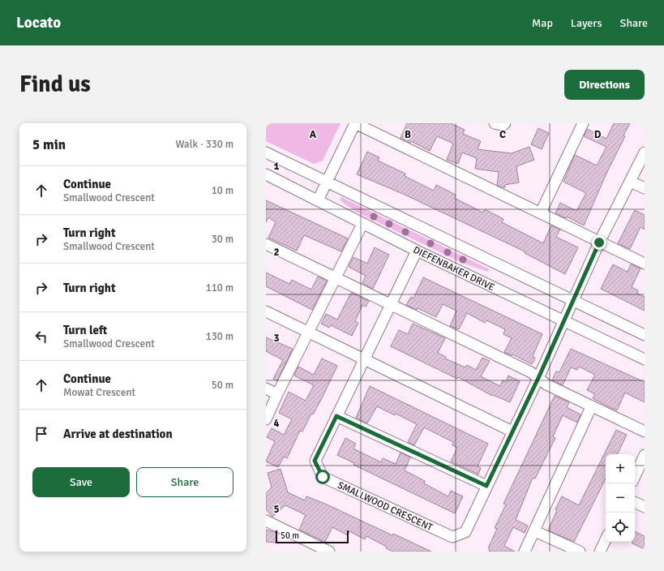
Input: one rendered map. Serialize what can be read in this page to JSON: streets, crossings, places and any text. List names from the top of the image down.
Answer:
{
  "streets": {
    "street": ["DIEFENBAKER DRIVE", "SMALLWOOD CRESCENT"]
  },
  "crossings": [
    ["DIEFENBAKER DRIVE", "SMALLWOOD CRESCENT"]
  ],
  "scale_bar": "50 m",
  "page": {
    "header": "Locato",
    "nav": ["Map", "Layers", "Share"],
    "buttons": [
      "Directions",
      ["Save", "Share"]
    ],
    "title": "Find us",
    "heading": ["5 min", "Walk · 330 m"],
    "list": [
      ["Continue", "Smallwood Crescent", "10 m"],
      ["Turn right", "Smallwood Crescent", "30 m"],
      ["Turn right", "110 m"],
      ["Turn left", "Smallwood Crescent", "130 m"],
      ["Continue", "Mowat Crescent", "50 m"],
      "Arrive at destination"
    ],
    "map_buttons": ["+", "−"],
    "scale": "50 m"
  },
  "grid": {
    "columns": [
      "A",
      "B",
      "C",
      "D"
    ],
    "rows": [
      "1",
      "2",
      "3",
      "4",
      "5"
    ]
  }
}
